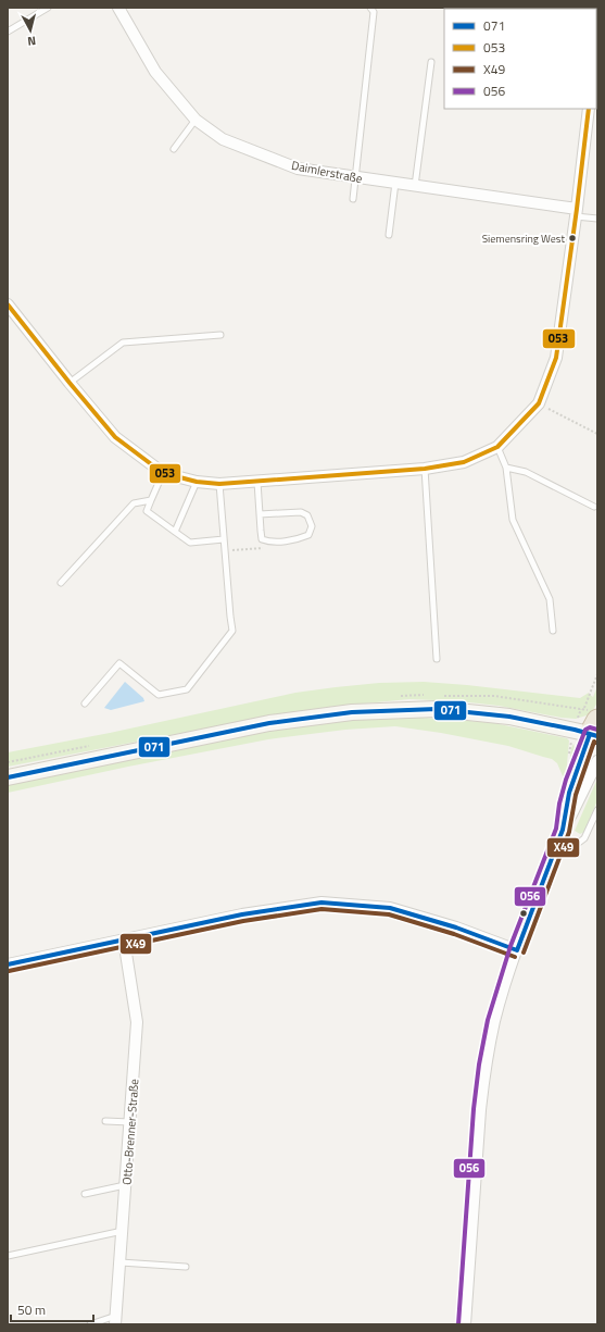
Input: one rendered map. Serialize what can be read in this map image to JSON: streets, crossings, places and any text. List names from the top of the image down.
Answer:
{
  "streets": {
    "street": ["Daimlerstraße", "Otto-Brenner-Straße"]
  },
  "places": ["Siemensring West"],
  "lines": [
    "transit line 053",
    "transit line 071",
    "transit line 056",
    "transit line X49"
  ],
  "legend": [
    "071",
    "053",
    "X49",
    "056"
  ],
  "scale_bar": "50 m",
  "north": "bottom"
}
